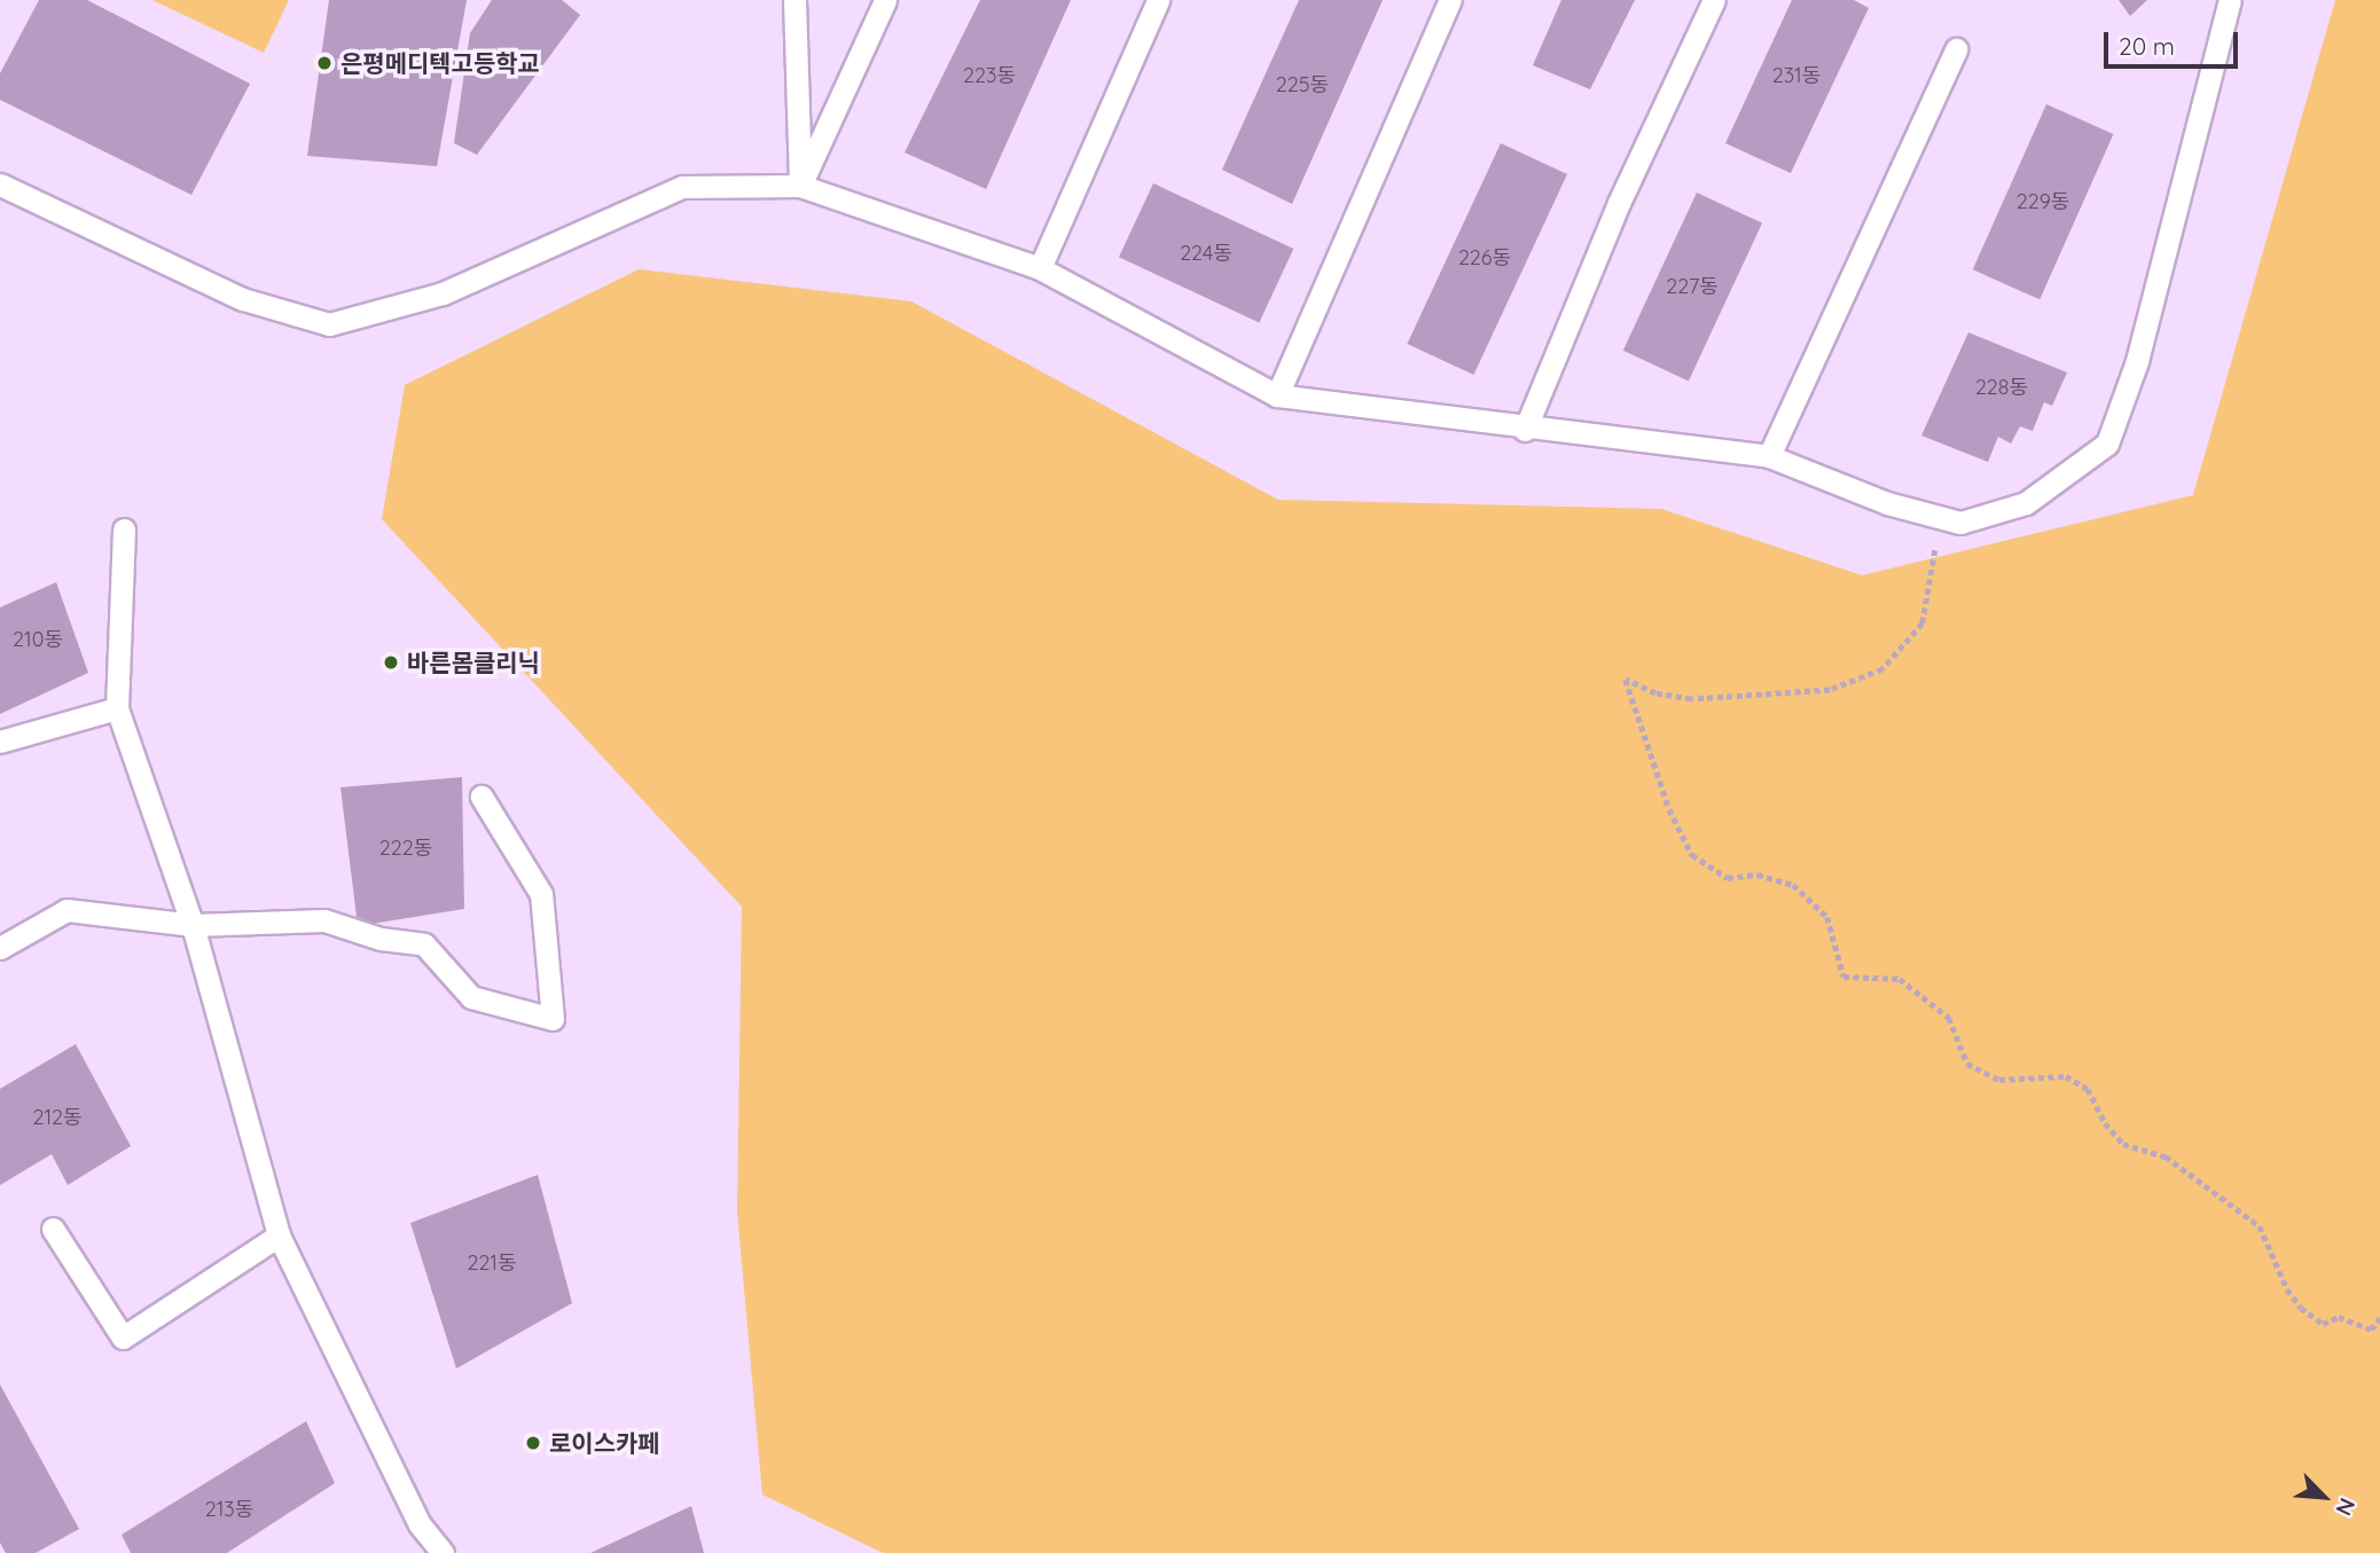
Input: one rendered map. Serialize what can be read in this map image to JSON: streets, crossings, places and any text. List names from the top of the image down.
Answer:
{
  "places": ["은평메디텍고등학교", "바른몸클리닉", "로이스카페"],
  "house_numbers": [
    "223동",
    "231동",
    "225동",
    "229동",
    "224동",
    "226동",
    "227동",
    "228동",
    "210동",
    "222동",
    "212동",
    "221동",
    "213동"
  ],
  "scale_bar": "20 m",
  "north": "bottom right"
}
